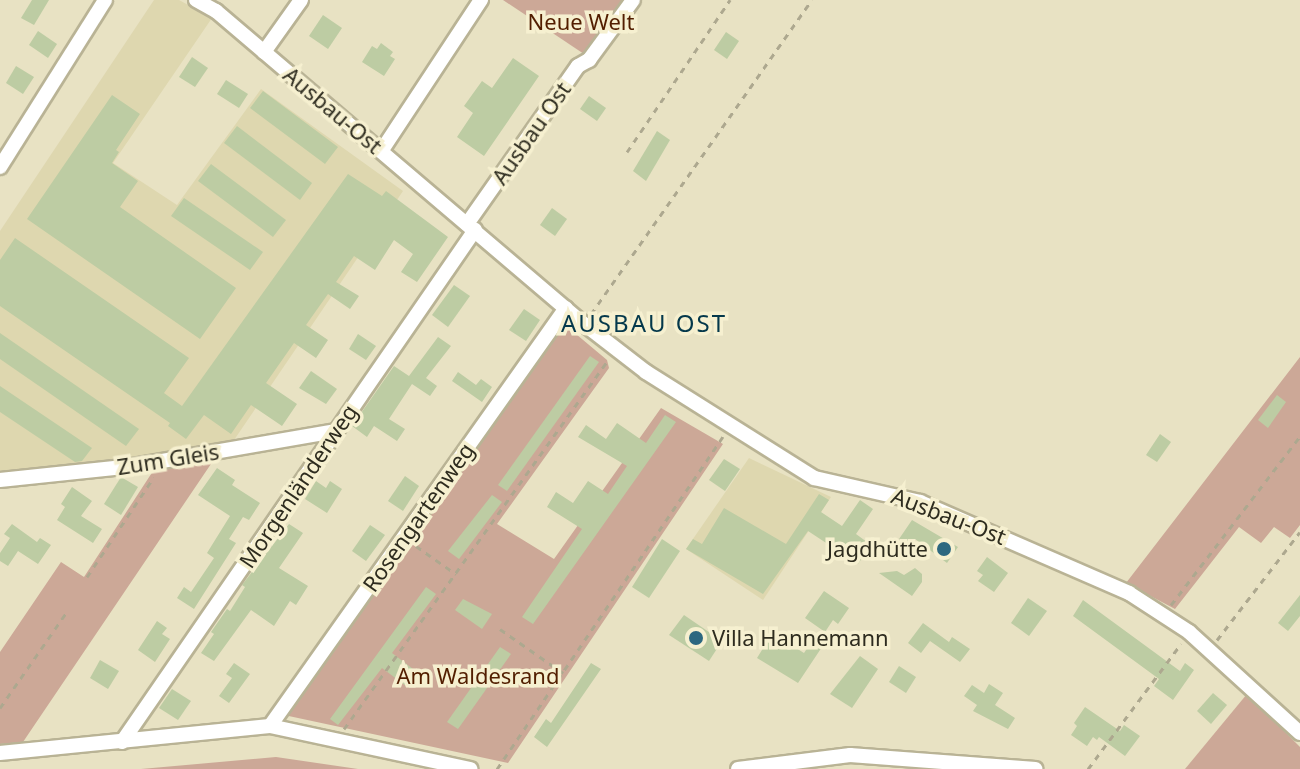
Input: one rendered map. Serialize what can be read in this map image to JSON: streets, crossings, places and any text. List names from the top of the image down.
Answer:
{
  "streets": {
    "street": [
      "Ausbau-Ost",
      "Ausbau Ost",
      "Zum Gleis",
      "Morgenländerweg",
      "Rosengartenweg"
    ]
  },
  "crossings": [
    ["Ausbau-Ost", "Ausbau Ost"],
    ["Ausbau-Ost", "Morgenländerweg"],
    ["Ausbau-Ost", "Rosengartenweg"],
    ["Ausbau Ost", "Morgenländerweg"],
    ["Zum Gleis", "Morgenländerweg"]
  ],
  "districts": ["AUSBAU OST"],
  "parks": ["Neue Welt", "Am Waldesrand"],
  "places": ["Jagdhütte", "Villa Hannemann"]
}
